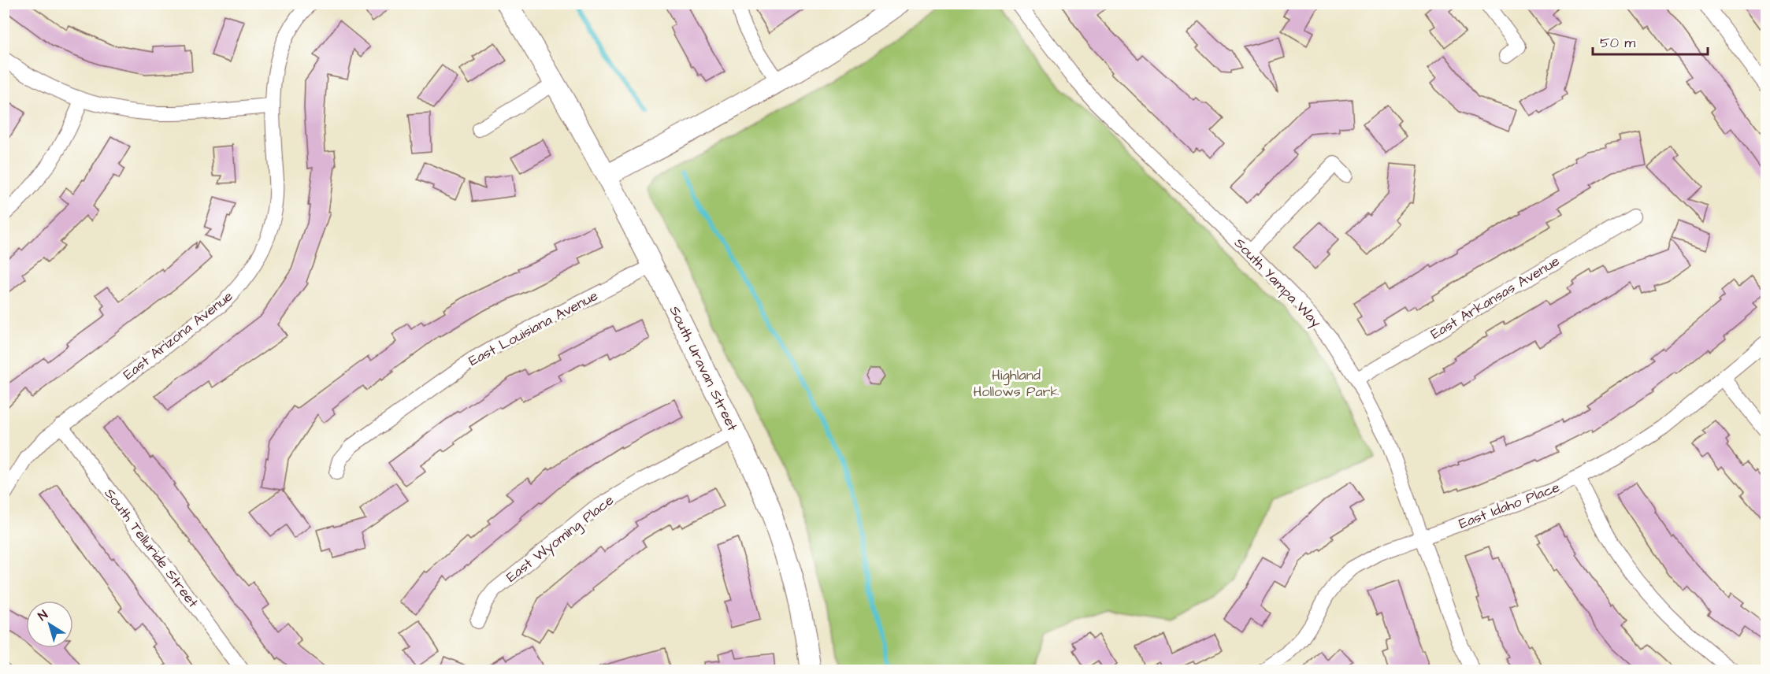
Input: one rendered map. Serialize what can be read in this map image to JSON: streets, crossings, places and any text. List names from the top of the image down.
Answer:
{
  "streets": {
    "street": [
      "South Yampa Way",
      "East Arkansas Avenue",
      "East Louisiana Avenue",
      "East Arizona Avenue",
      "South Uravan Street",
      "East Idaho Place",
      "East Wyoming Place",
      "South Telluride Street"
    ]
  },
  "crossings": [
    ["South Yampa Way", "East Arkansas Avenue"],
    ["South Yampa Way", "East Idaho Place"],
    ["East Louisiana Avenue", "South Uravan Street"],
    ["East Arizona Avenue", "South Telluride Street"],
    ["South Uravan Street", "East Wyoming Place"]
  ],
  "parks": ["Highland Hollows Park"],
  "scale_bar": "50 m",
  "north": "top left"
}
